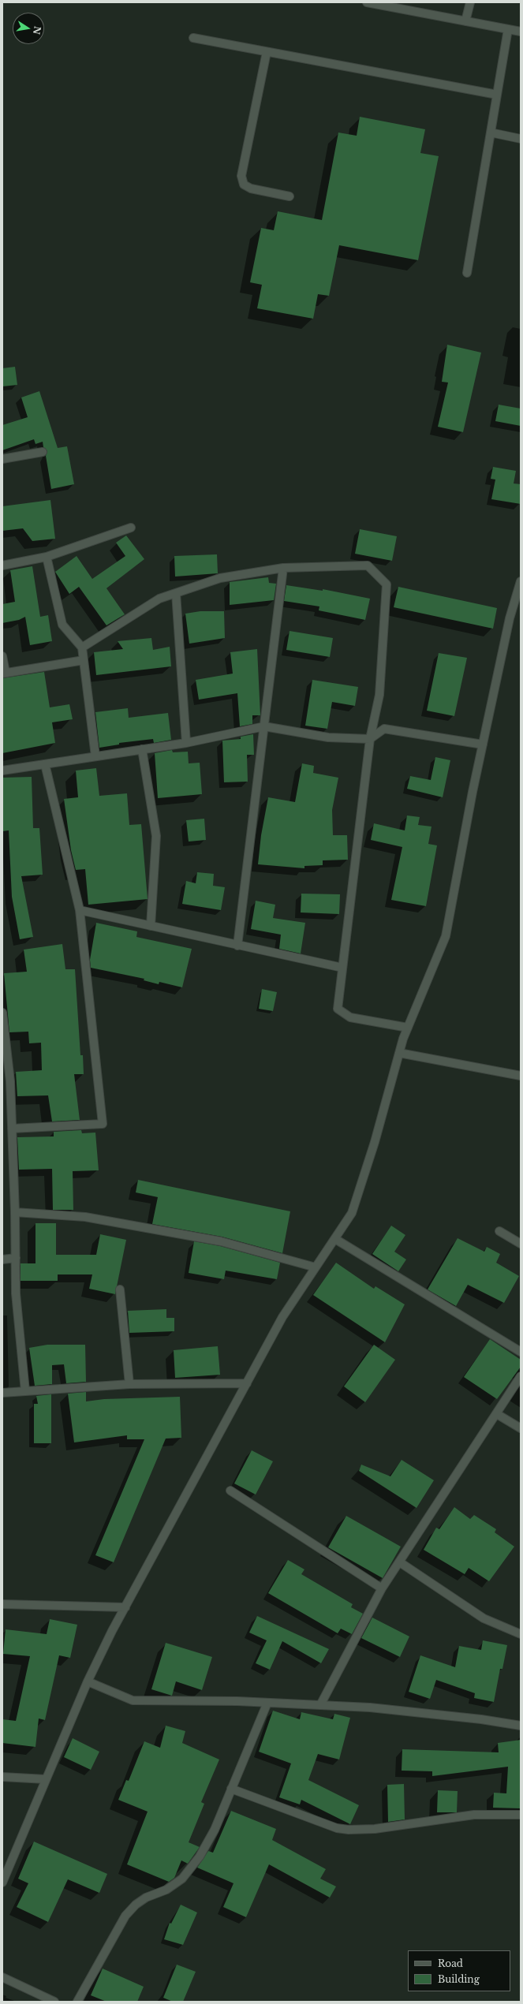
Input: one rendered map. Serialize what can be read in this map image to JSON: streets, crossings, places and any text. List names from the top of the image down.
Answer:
{
  "legend": ["Road", "Building"],
  "north": "right"
}
